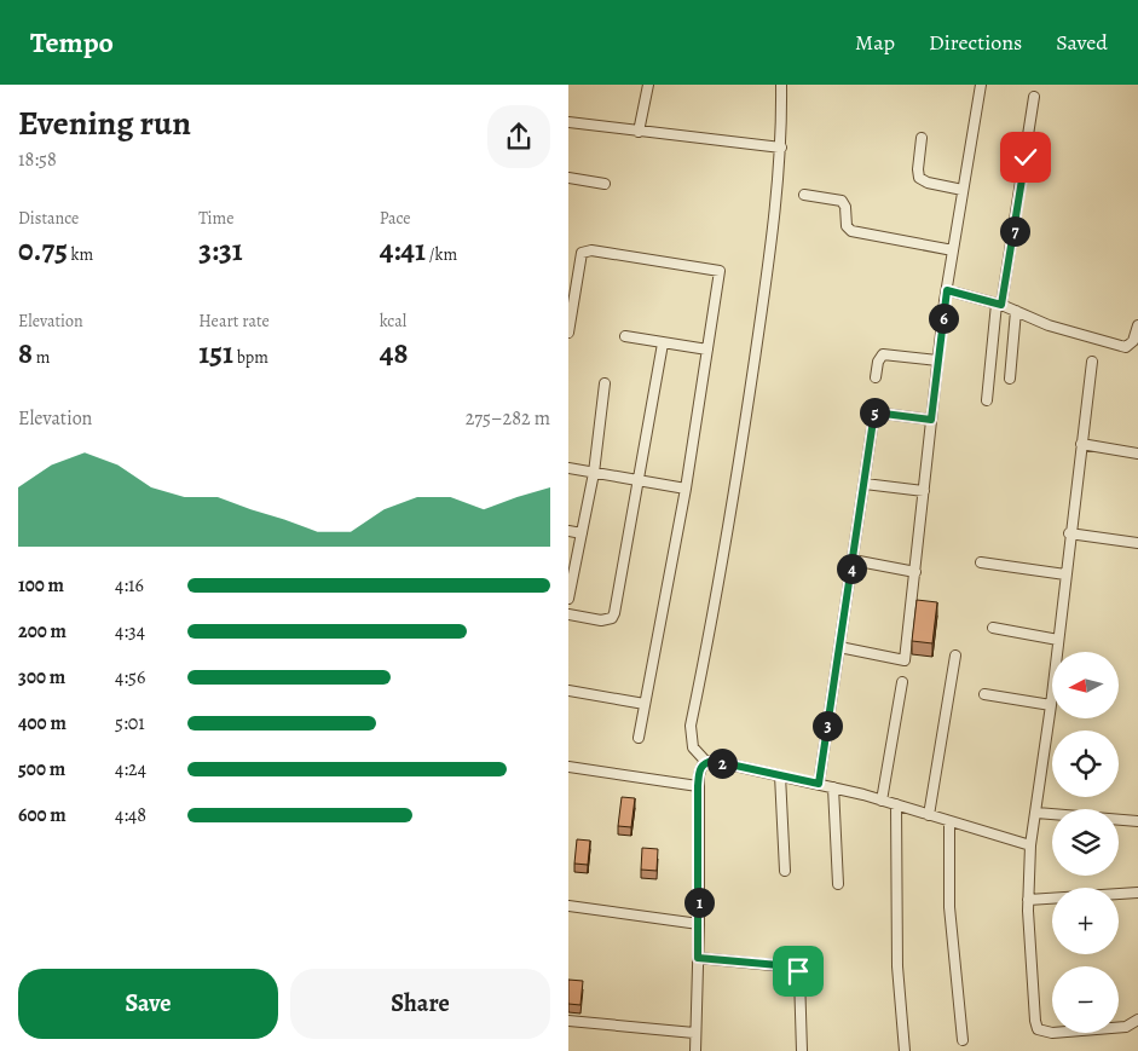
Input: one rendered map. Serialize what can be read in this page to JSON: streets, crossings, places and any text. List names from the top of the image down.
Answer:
{
  "north": "left",
  "page": {
    "header": "Tempo",
    "nav": ["Map", "Directions", "Saved"],
    "heading": ["Evening run", "18:58"],
    "stats": [
      ["Distance", "0.75 km"],
      ["Time", "3:31"],
      ["Pace", "4:41 /km"],
      ["Elevation", "8 m"],
      ["Heart rate", "151 bpm"],
      ["kcal", "48"]
    ],
    "pins": [
      "7",
      "6",
      "5",
      "4",
      "3",
      "2",
      "1"
    ],
    "chart": ["Elevation", "275–282 m"],
    "list": [
      {
        "name": "100 m",
        "note": "4:16"
      },
      {
        "name": "200 m",
        "note": "4:34"
      },
      {
        "name": "300 m",
        "note": "4:56"
      },
      {
        "name": "400 m",
        "note": "5:01"
      },
      {
        "name": "500 m",
        "note": "4:24"
      },
      {
        "name": "600 m",
        "note": "4:48"
      }
    ],
    "map_buttons": ["+", "−"],
    "buttons": ["Save", "Share"]
  }
}
